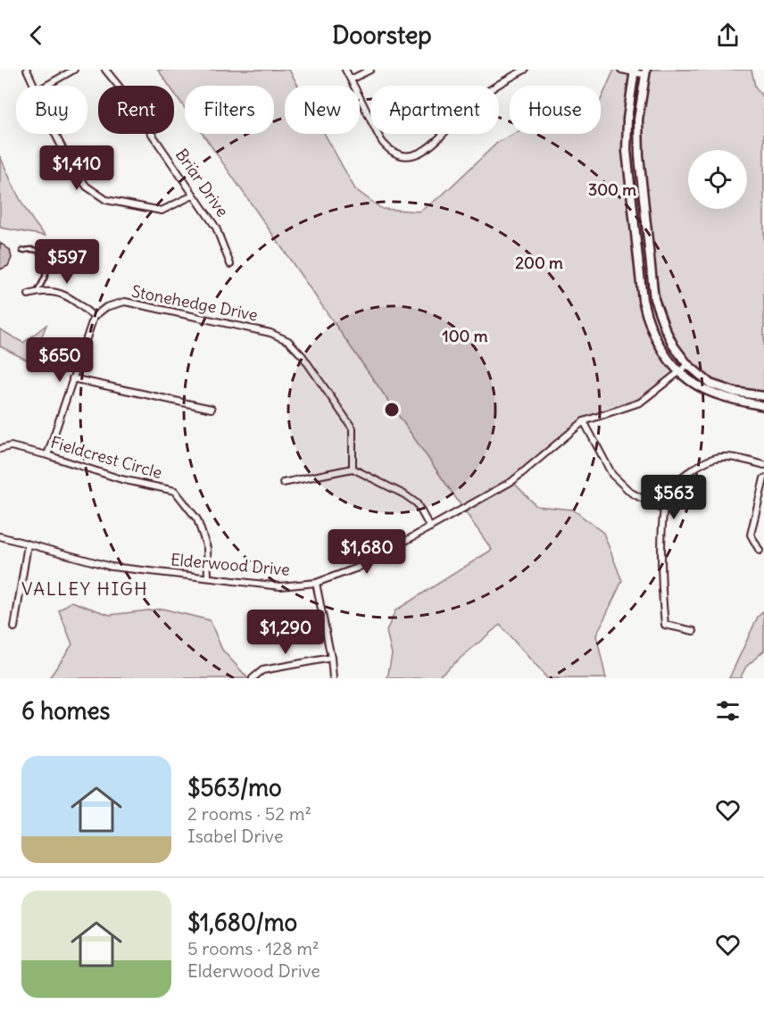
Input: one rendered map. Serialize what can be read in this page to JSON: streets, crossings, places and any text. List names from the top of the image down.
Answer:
{
  "streets": {
    "street": [
      "Briar Drive",
      "Stonehedge Drive",
      "Fieldcrest Circle",
      "Elderwood Drive"
    ]
  },
  "crossings": [
    ["Fieldcrest Circle", "Elderwood Drive"]
  ],
  "districts": ["VALLEY HIGH"],
  "page": {
    "header": "Doorstep",
    "chip": [
      "Buy",
      "Rent",
      "Filters",
      "New",
      "Apartment",
      "House"
    ],
    "price": [
      "$1,410",
      "$597",
      "$650",
      "$563",
      "$1,680",
      "$1,290"
    ],
    "heading": "6 homes",
    "list": [
      {
        "name": "$563/mo",
        "note": "2 rooms · 52 m² · Isabel Drive"
      },
      {
        "name": "$1,680/mo",
        "note": "5 rooms · 128 m² · Elderwood Drive"
      }
    ]
  },
  "rings": ["300 m", "200 m", "100 m"]
}
